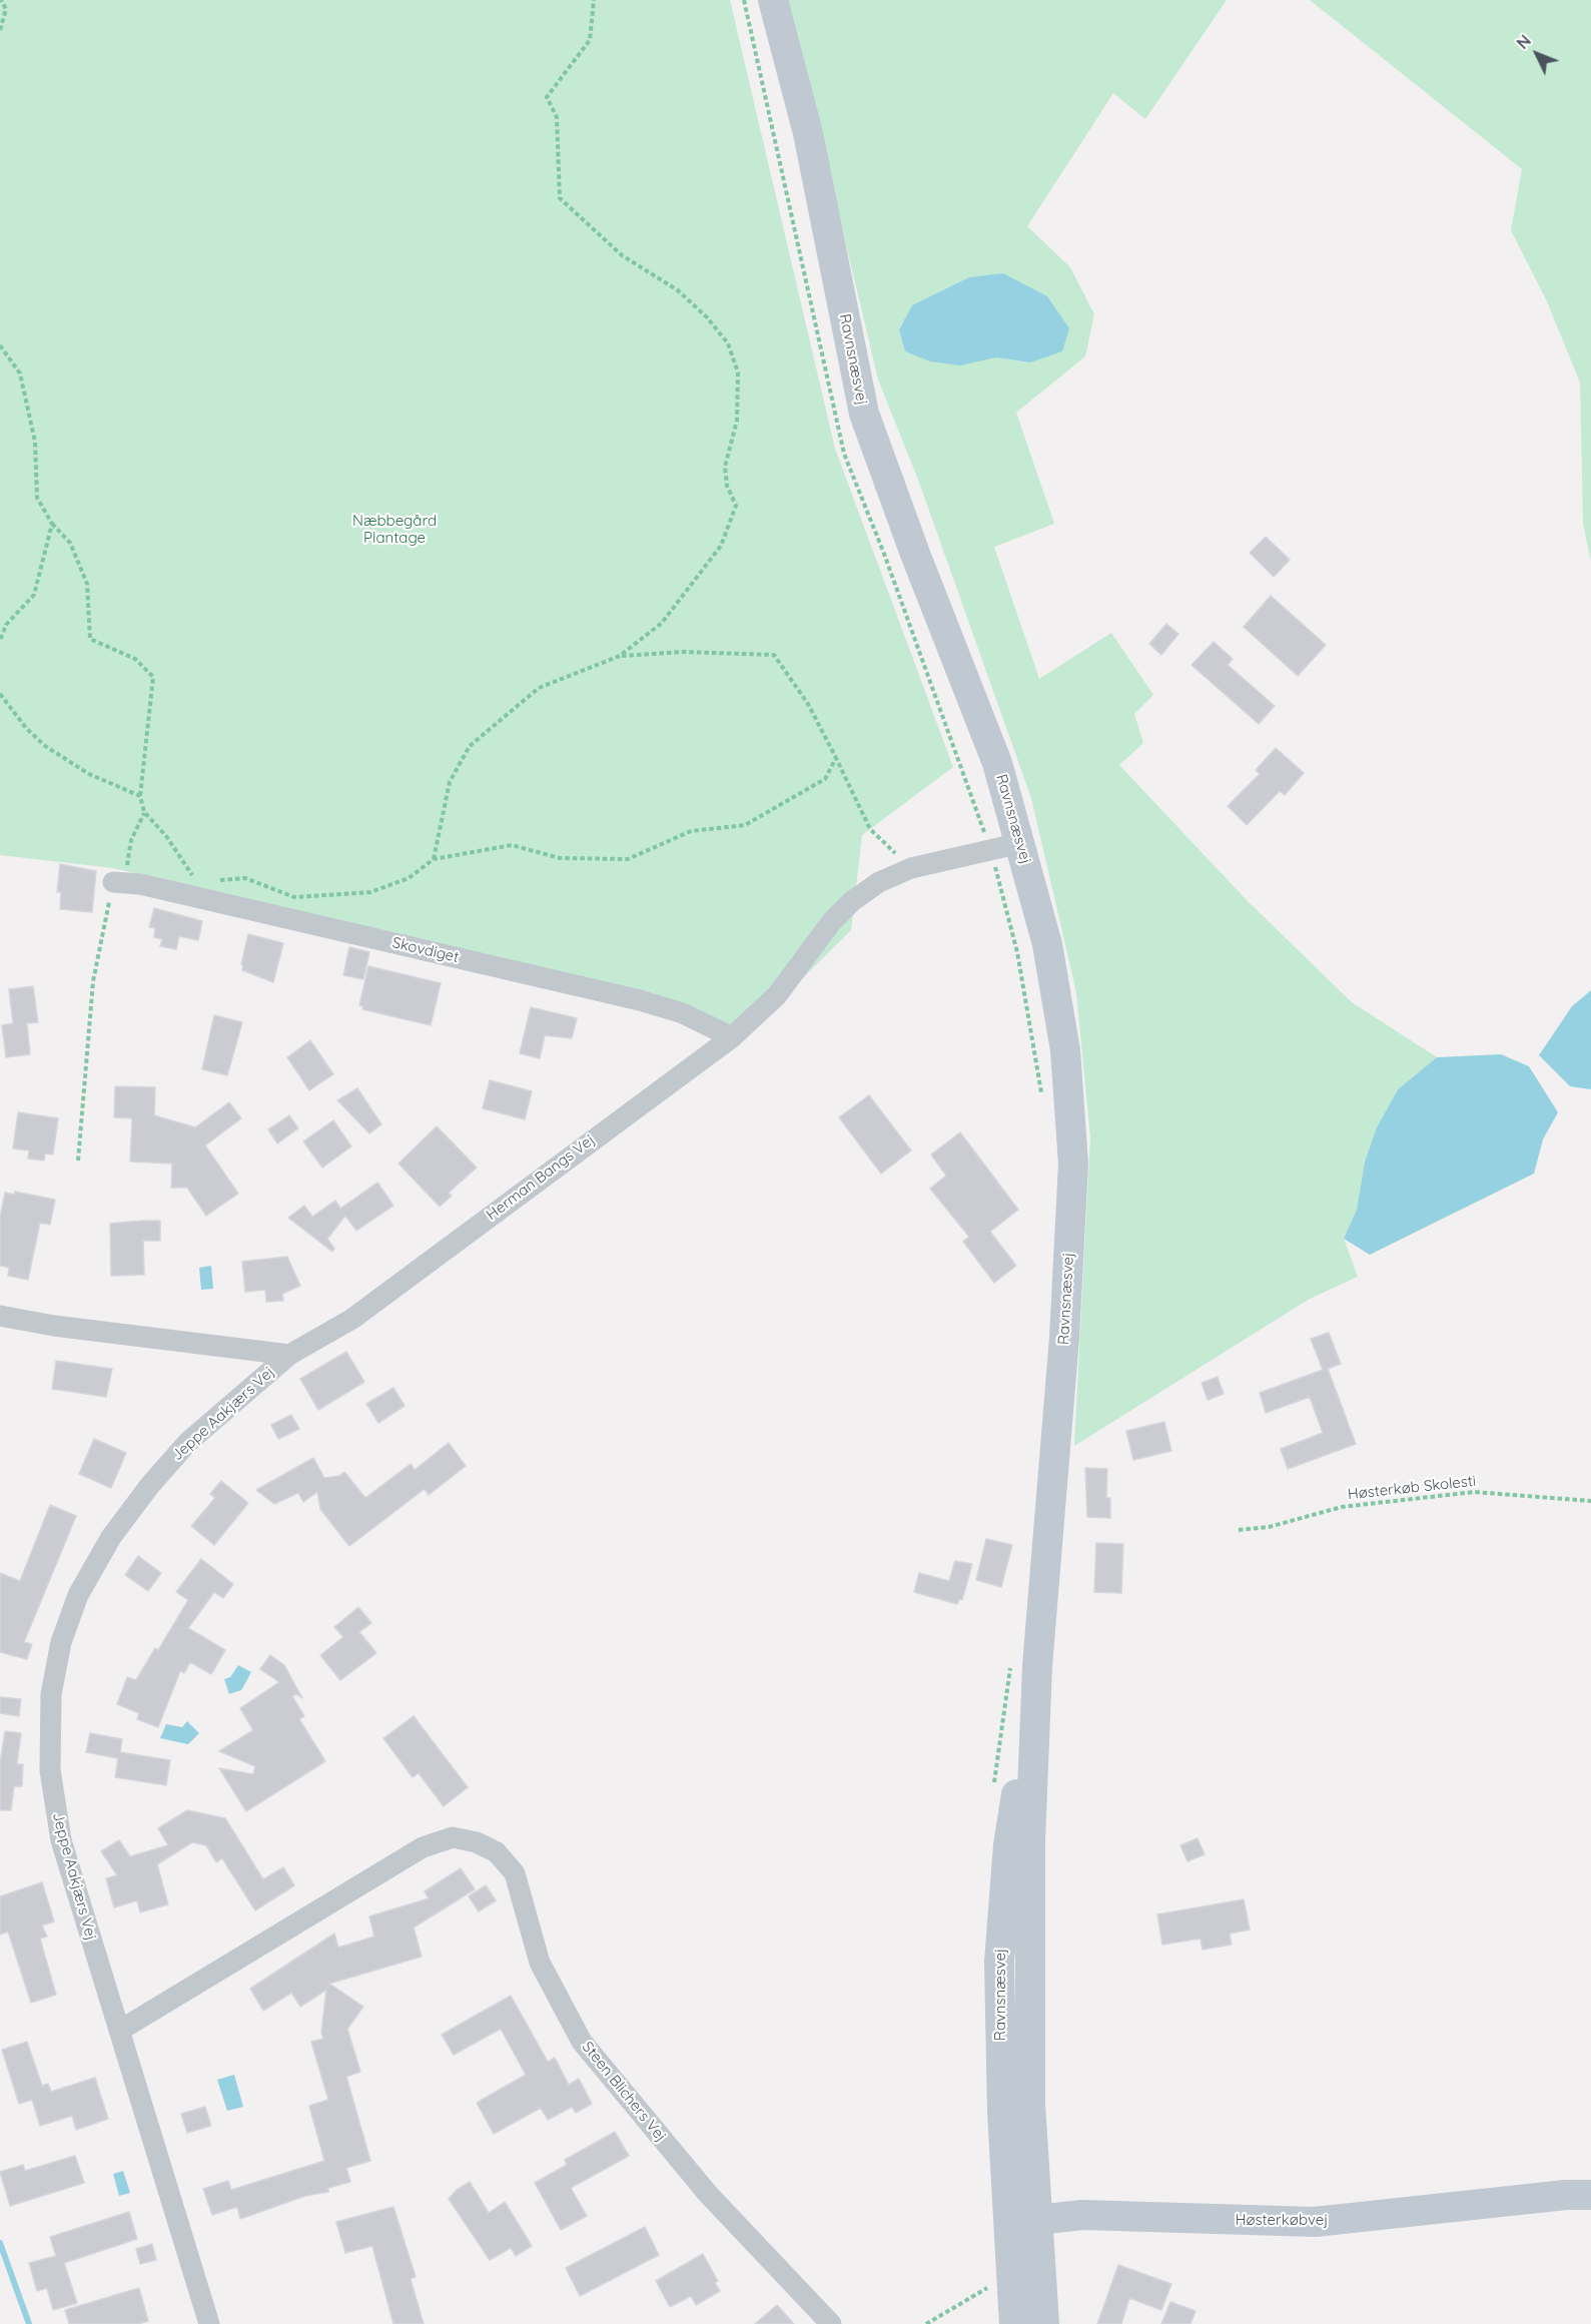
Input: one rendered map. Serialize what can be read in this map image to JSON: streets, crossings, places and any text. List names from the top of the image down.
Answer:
{
  "streets": {
    "main road": ["Ravnsnæsvej", "Høsterkøbvej"],
    "street": [
      "Skovdiget",
      "Herman Bangs Vej",
      "Jeppe Aakjærs Vej",
      "Steen Blichers Vej"
    ],
    "path": ["Høsterkøb Skolesti"]
  },
  "crossings": [
    ["Ravnsnæsvej", "Herman Bangs Vej"],
    ["Ravnsnæsvej", "Høsterkøbvej"],
    ["Skovdiget", "Herman Bangs Vej"],
    ["Herman Bangs Vej", "Jeppe Aakjærs Vej"],
    ["Jeppe Aakjærs Vej", "Steen Blichers Vej"]
  ],
  "parks": ["Næbbegård Plantage"],
  "north": "top left"
}
